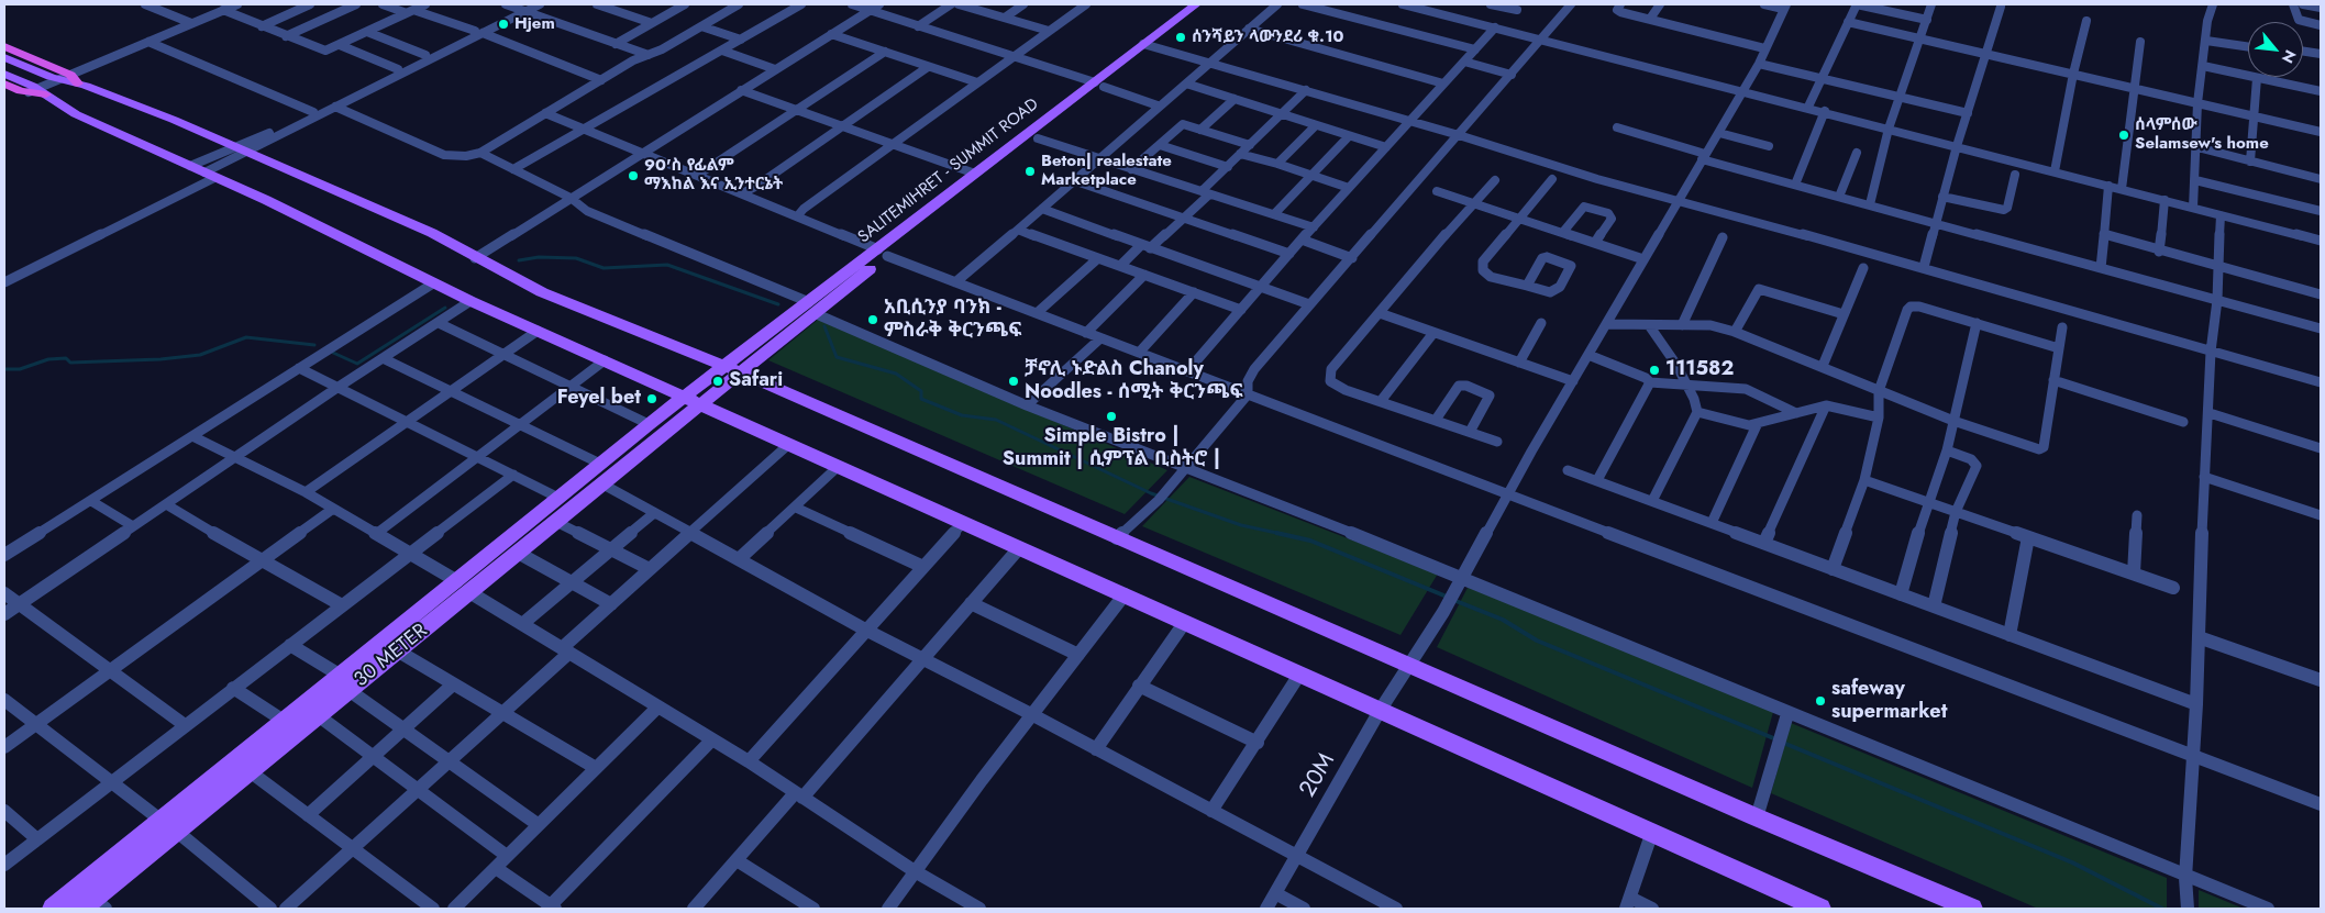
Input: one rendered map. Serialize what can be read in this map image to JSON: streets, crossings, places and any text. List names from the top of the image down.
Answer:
{
  "streets": {
    "main road": ["SALITEMIHRET - SUMMIT ROAD", "30 METER"],
    "street": ["20M"]
  },
  "places": [
    "Hjem",
    "ሰንሻይን ላውንደሪ ቁ.10",
    "ሰላምሰው Selamsew's home",
    "Beton| realestate Marketplace",
    "90'ስ የፊልም ማእከል እና ኢንተርኔት",
    "አቢሲንያ ባንክ - ምስራቅ ቅርንጫፍ",
    "111582",
    "Safari",
    "ቻኖሊ ኑድልስ Chanoly Noodles - ሰሚት ቅርንጫፍ",
    "Feyel bet",
    "Simple Bistro | Summit | ሲምፕል ቢስትሮ |",
    "safeway supermarket"
  ],
  "north": "bottom right"
}
